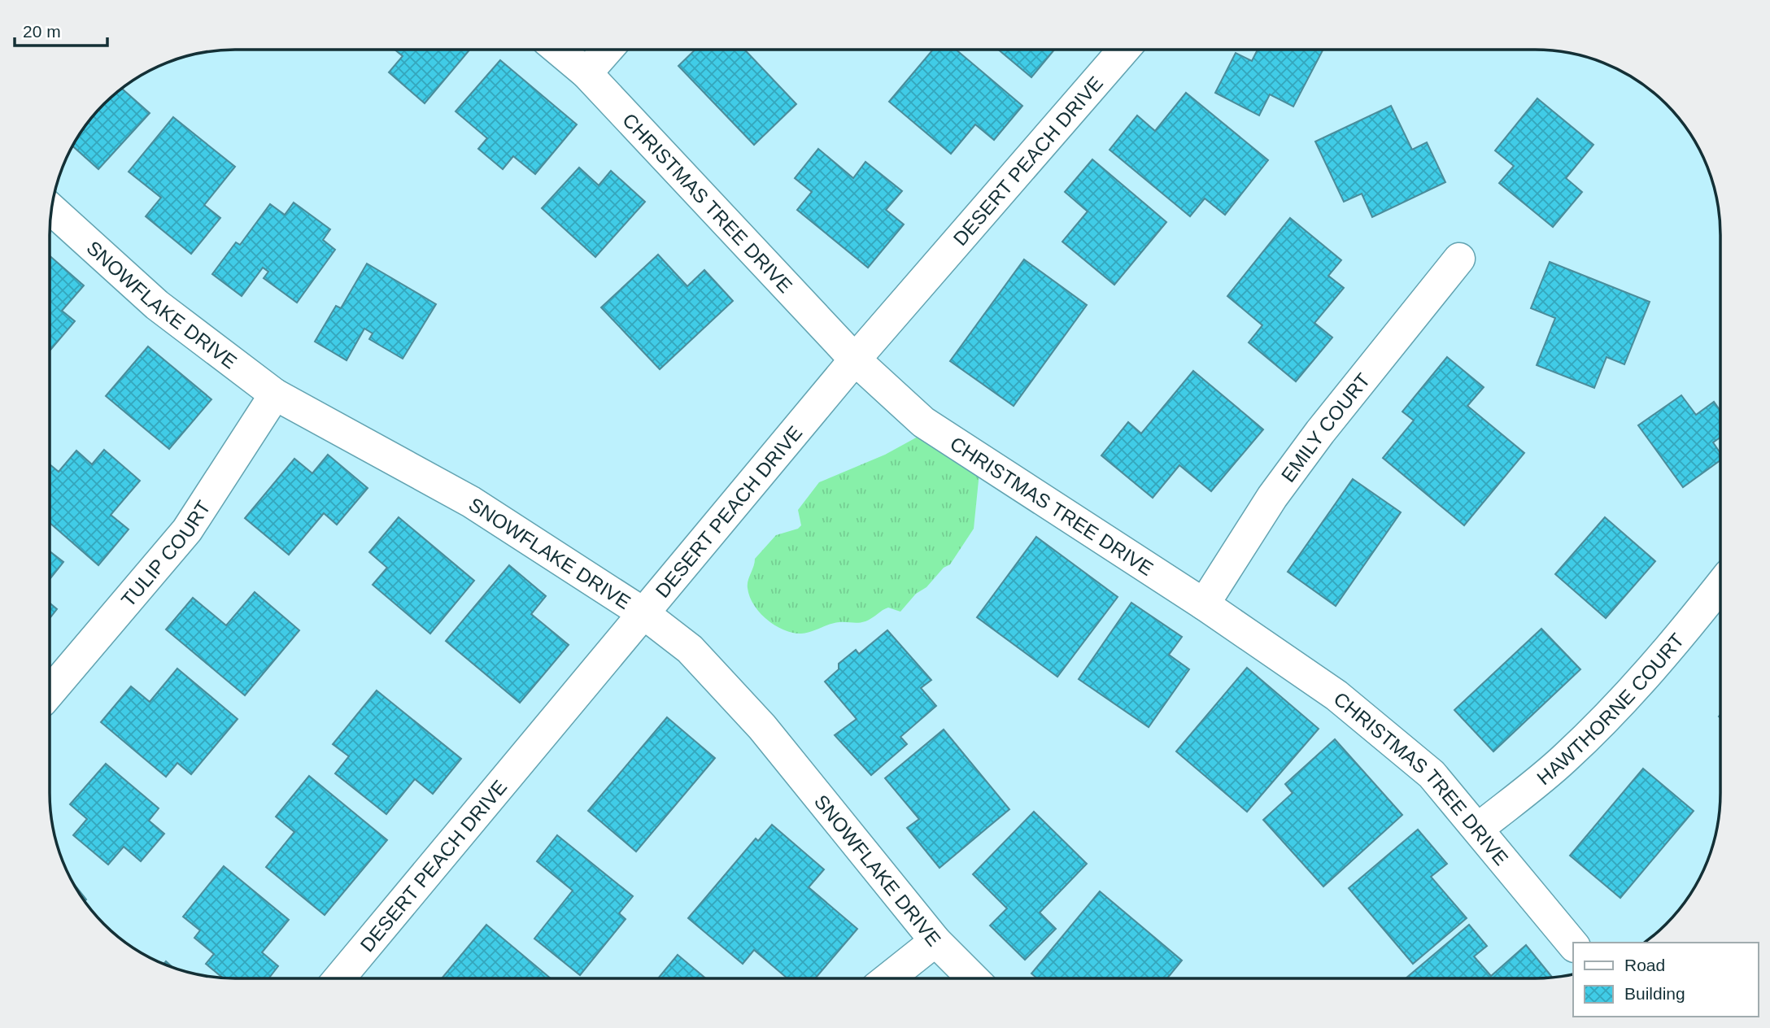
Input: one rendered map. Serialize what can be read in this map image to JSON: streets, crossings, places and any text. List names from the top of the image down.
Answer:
{
  "streets": {
    "street": [
      "DESERT PEACH DRIVE",
      "CHRISTMAS TREE DRIVE",
      "SNOWFLAKE DRIVE",
      "EMILY COURT",
      "TULIP COURT",
      "HAWTHORNE COURT"
    ]
  },
  "crossings": [
    ["DESERT PEACH DRIVE", "CHRISTMAS TREE DRIVE"],
    ["DESERT PEACH DRIVE", "SNOWFLAKE DRIVE"],
    ["CHRISTMAS TREE DRIVE", "EMILY COURT"],
    ["CHRISTMAS TREE DRIVE", "HAWTHORNE COURT"],
    ["SNOWFLAKE DRIVE", "TULIP COURT"]
  ],
  "legend": ["Road", "Building"],
  "scale_bar": "20 m"
}
